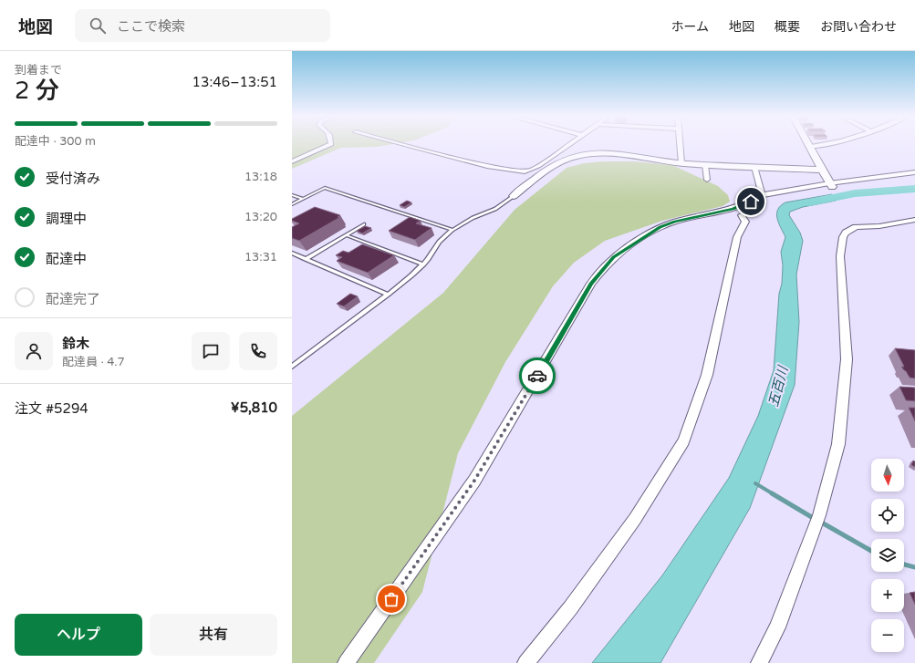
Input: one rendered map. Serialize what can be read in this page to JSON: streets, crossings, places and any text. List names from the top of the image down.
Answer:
{
  "water": ["五百川"],
  "north": "bottom",
  "page": {
    "header": "地図",
    "search": "ここで検索",
    "nav": [
      "ホーム",
      "地図",
      "概要",
      "お問い合わせ"
    ],
    "heading": ["2 分", "到着まで", "13:46–13:51"],
    "panel": [
      "鈴木",
      "配達員 · 4.7",
      "注文 #5294",
      "¥5,810"
    ],
    "bar": "配達中 · 300 m",
    "list": [
      ["受付済み", "13:18"],
      ["調理中", "13:20"],
      ["配達中", "13:31"],
      "配達完了"
    ],
    "map_buttons": ["+", "−"],
    "buttons": ["ヘルプ", "共有"]
  }
}
